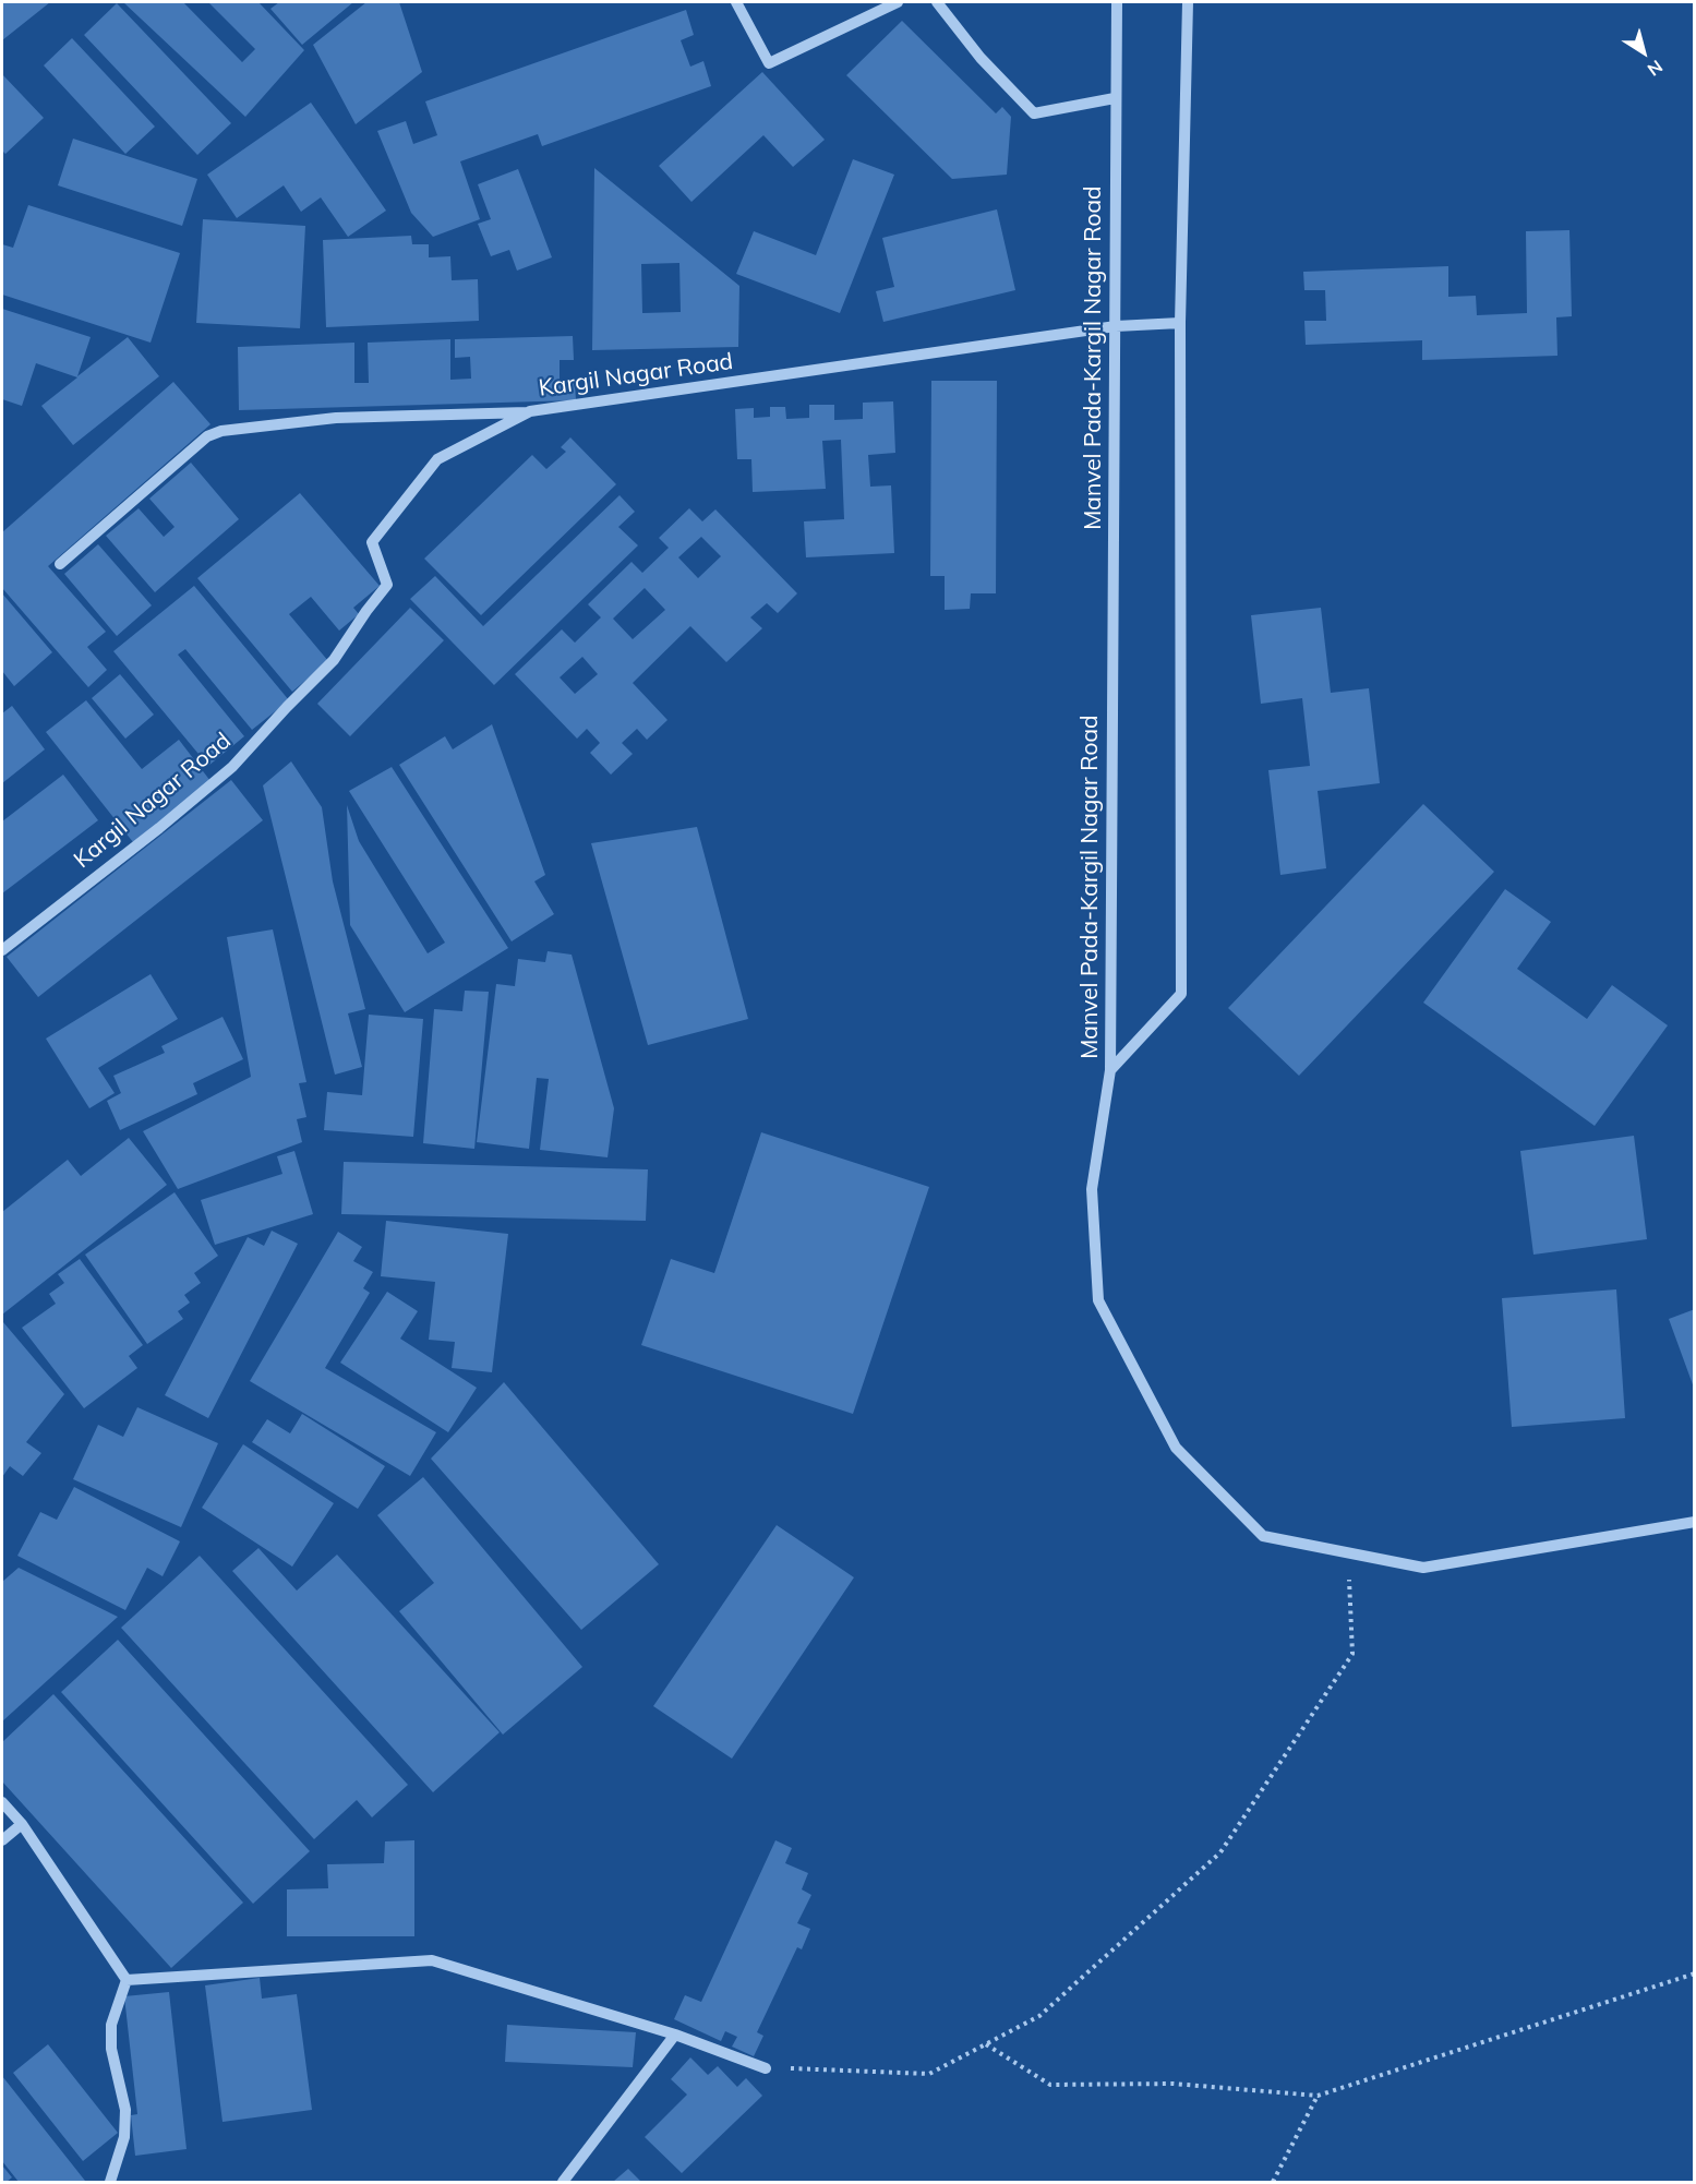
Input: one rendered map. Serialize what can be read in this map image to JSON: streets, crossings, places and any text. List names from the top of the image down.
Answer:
{
  "streets": {
    "street": ["Manvel Pada-Kargil Nagar Road", "Kargil Nagar Road"]
  },
  "crossings": [
    ["Manvel Pada-Kargil Nagar Road", "Kargil Nagar Road"]
  ],
  "north": "bottom right"
}
